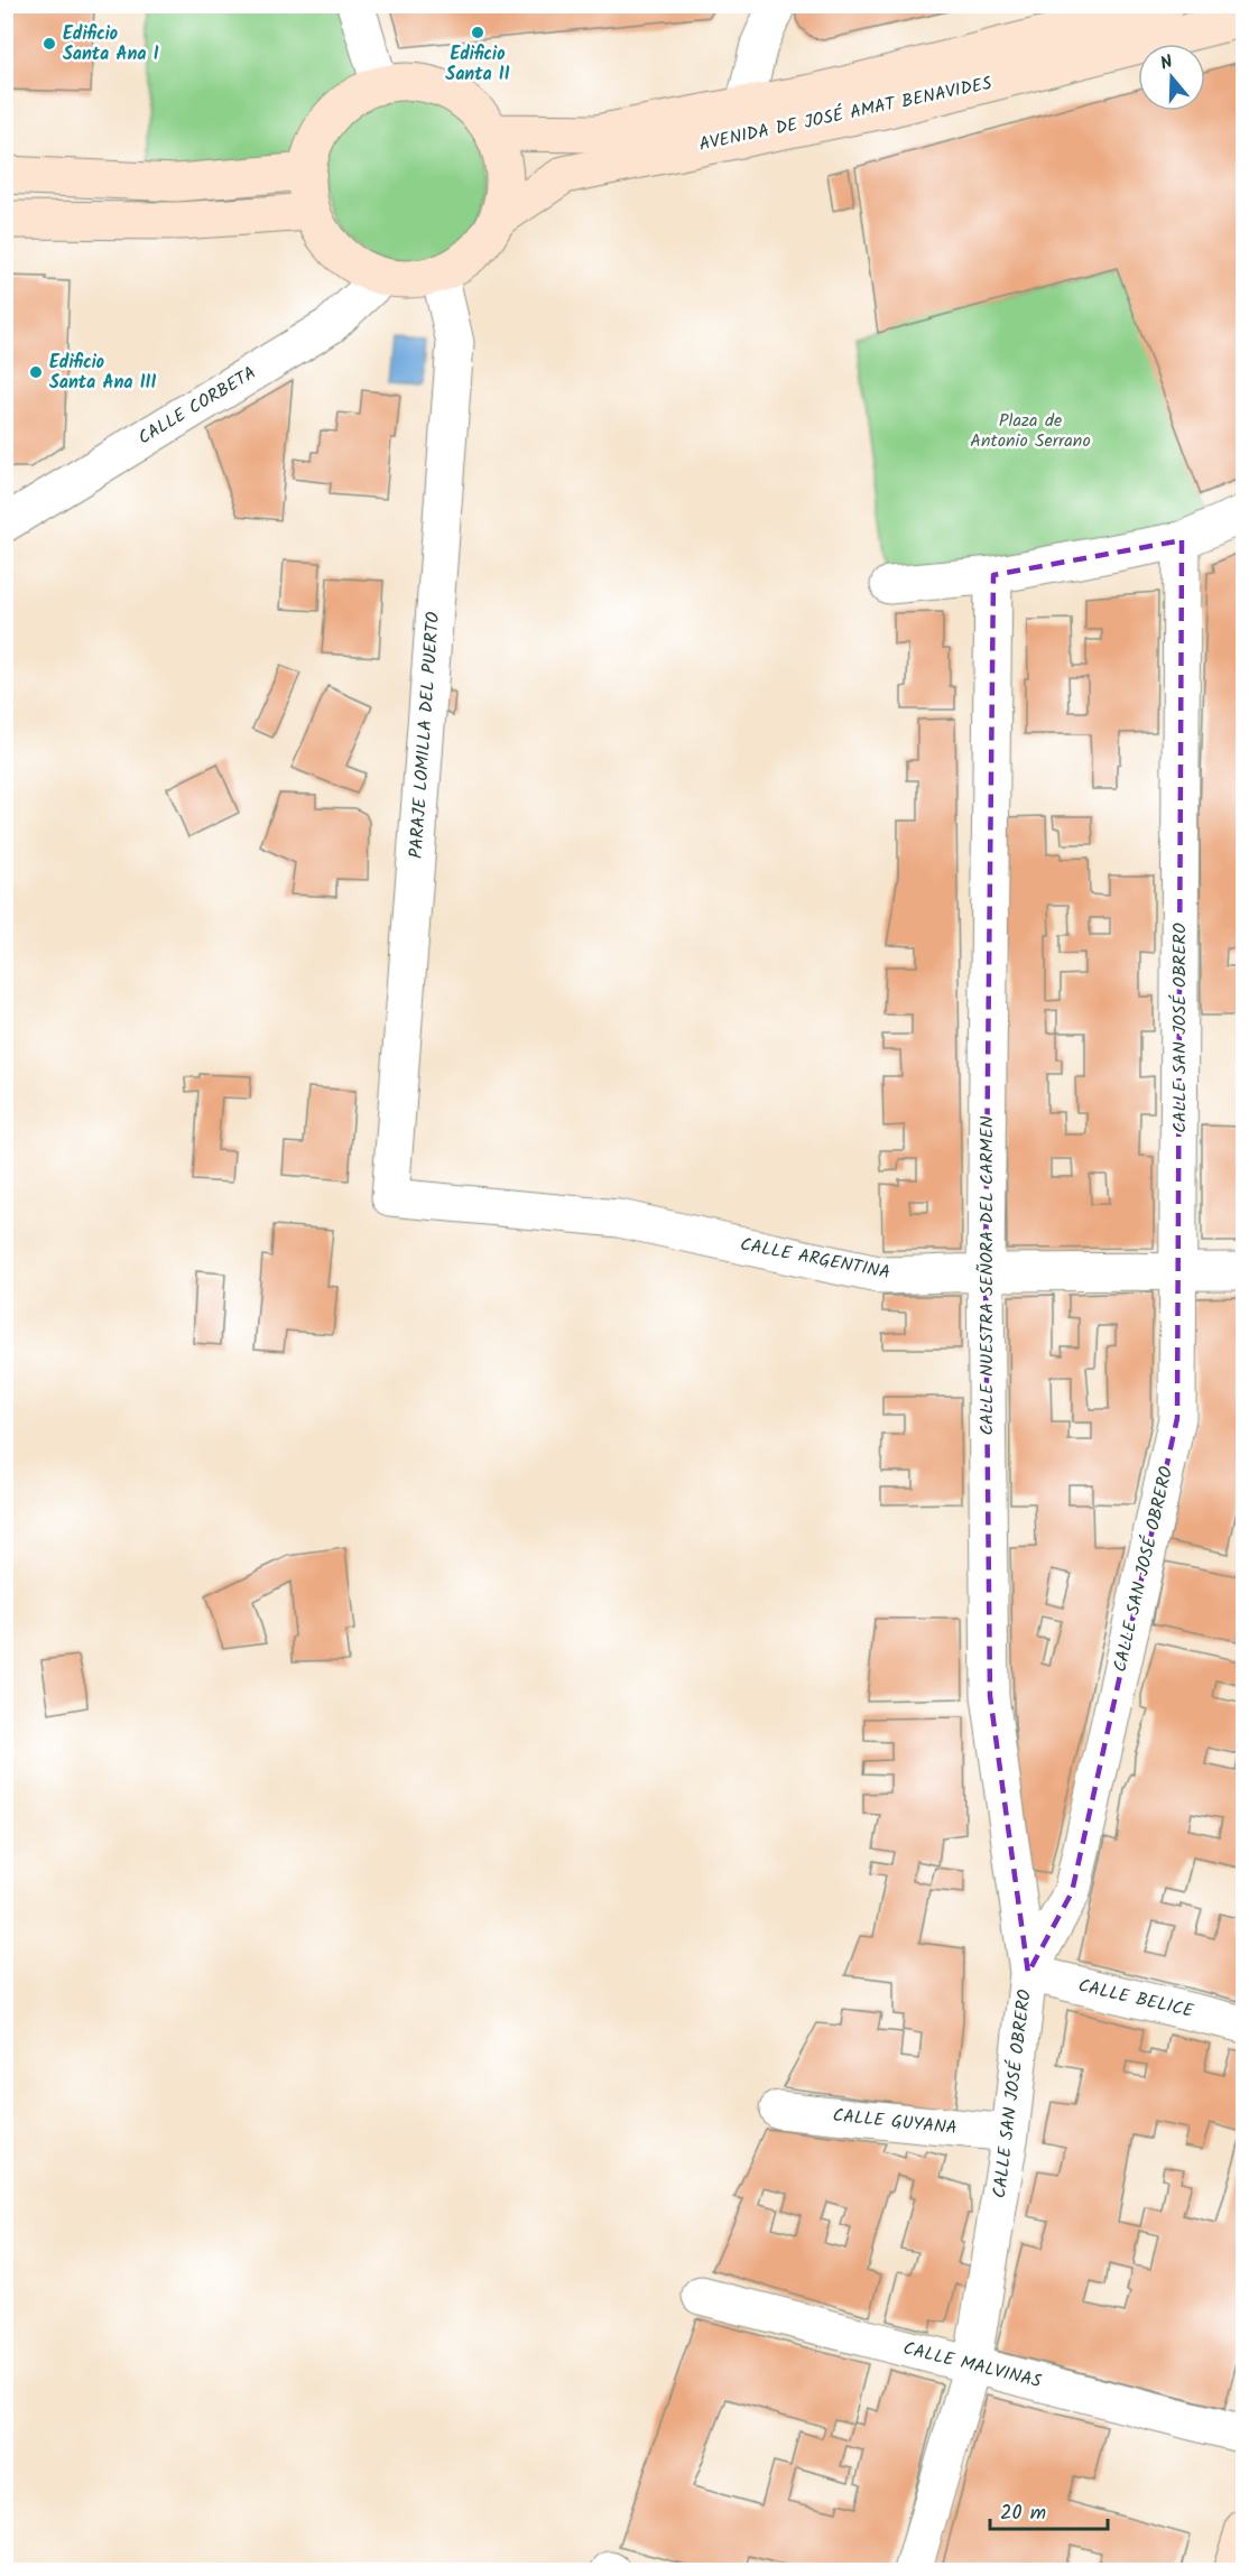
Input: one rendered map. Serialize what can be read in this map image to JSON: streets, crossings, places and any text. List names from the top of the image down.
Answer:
{
  "streets": {
    "street": [
      "AVENIDA DE JOSÉ AMAT BENAVIDES",
      "CALLE CORBETA",
      "PARAJE LOMILLA DEL PUERTO",
      "CALLE SAN JOSÉ OBRERO",
      "CALLE ARGENTINA",
      "CALLE NUESTRA SEÑORA DEL CARMEN",
      "CALLE BELICE",
      "CALLE GUYANA",
      "CALLE MALVINAS"
    ]
  },
  "crossings": [
    ["AVENIDA DE JOSÉ AMAT BENAVIDES", "CALLE CORBETA"],
    ["AVENIDA DE JOSÉ AMAT BENAVIDES", "PARAJE LOMILLA DEL PUERTO"],
    ["CALLE CORBETA", "PARAJE LOMILLA DEL PUERTO"],
    ["PARAJE LOMILLA DEL PUERTO", "CALLE ARGENTINA"],
    ["CALLE SAN JOSÉ OBRERO", "CALLE ARGENTINA"],
    ["CALLE SAN JOSÉ OBRERO", "CALLE NUESTRA SEÑORA DEL CARMEN"],
    ["CALLE SAN JOSÉ OBRERO", "CALLE BELICE"],
    ["CALLE SAN JOSÉ OBRERO", "CALLE GUYANA"],
    ["CALLE SAN JOSÉ OBRERO", "CALLE MALVINAS"],
    ["CALLE ARGENTINA", "CALLE NUESTRA SEÑORA DEL CARMEN"],
    ["CALLE NUESTRA SEÑORA DEL CARMEN", "CALLE BELICE"]
  ],
  "parks": ["Plaza de Antonio Serrano"],
  "places": ["Edificio Santa II", "Edificio Santa Ana I", "Edificio Santa Ana III"],
  "scale_bar": "20 m",
  "north": "top"
}
